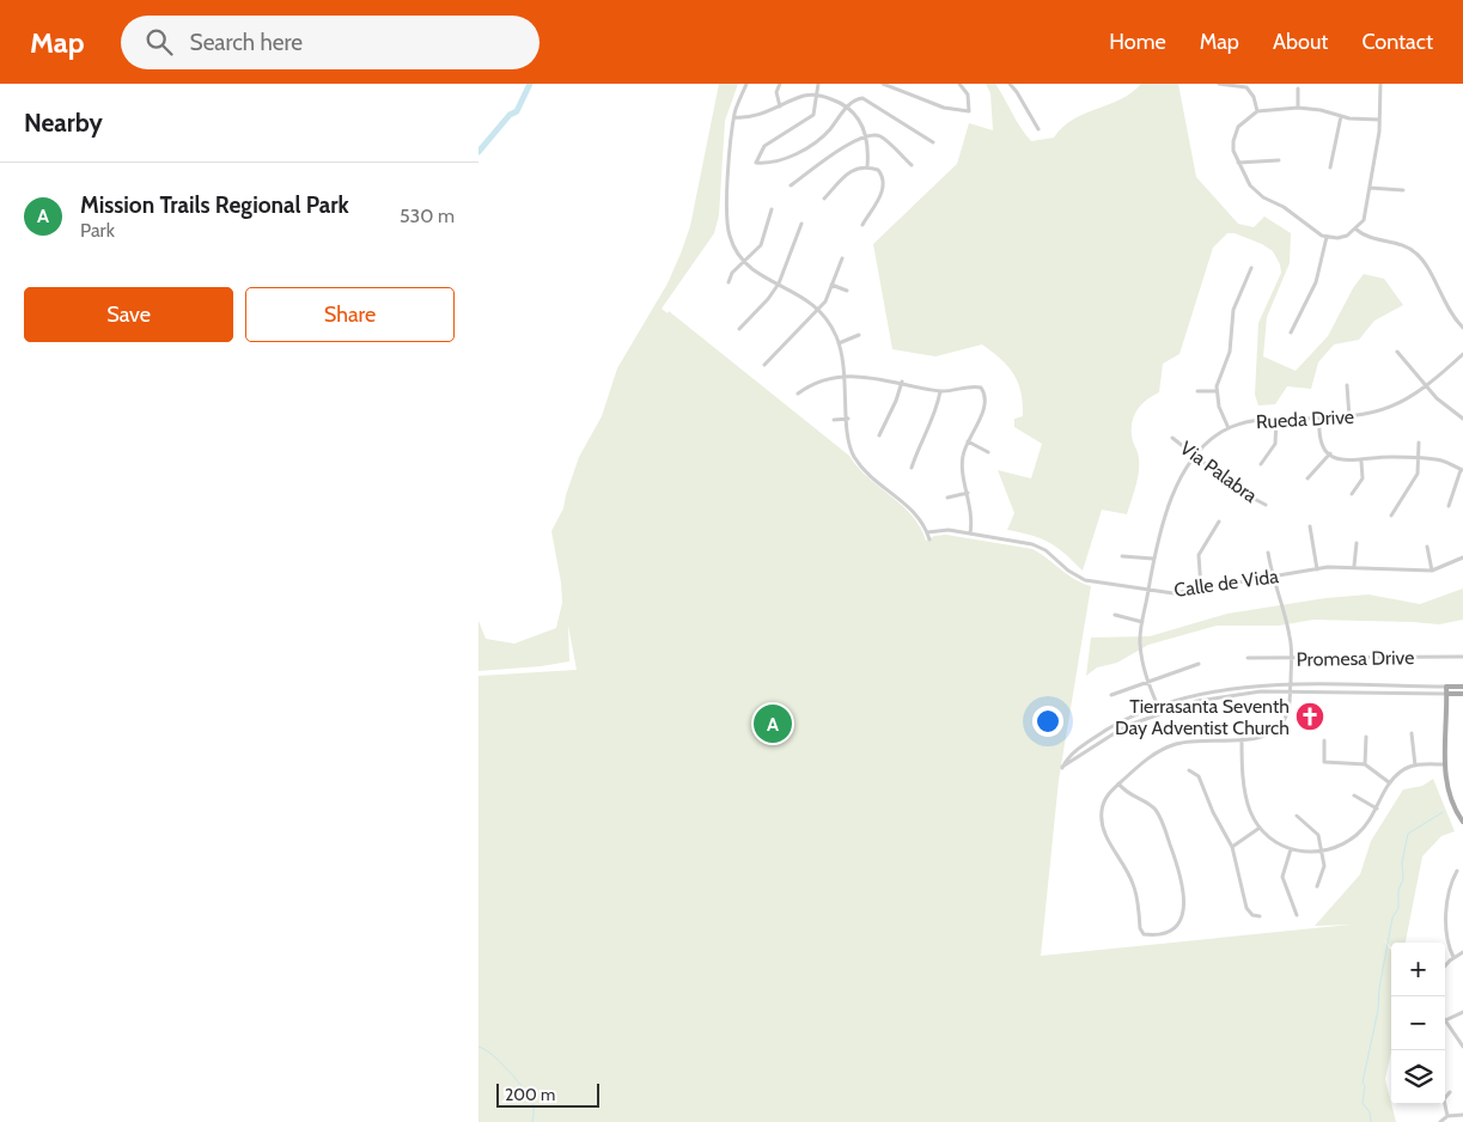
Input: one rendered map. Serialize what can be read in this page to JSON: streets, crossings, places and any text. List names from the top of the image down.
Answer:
{
  "streets": {
    "street": [
      "Rueda Drive",
      "Via Palabra",
      "Calle de Vida",
      "Promesa Drive"
    ]
  },
  "crossings": [
    ["Rueda Drive", "Via Palabra"],
    ["Rueda Drive", "Calle de Vida"]
  ],
  "places": {
    "church": ["Tierrasanta Seventh Day Adventist Church"]
  },
  "scale_bar": "200 m",
  "page": {
    "header": "Map",
    "search": "Search here",
    "nav": [
      "Home",
      "Map",
      "About",
      "Contact"
    ],
    "heading": "Nearby",
    "list": [
      {
        "mark": "A",
        "name": "Mission Trails Regional Park",
        "note": "Park",
        "value": "530 m"
      }
    ],
    "buttons": ["Save", "Share"],
    "pins": "A",
    "map_buttons": ["+", "−"],
    "scale": "200 m"
  }
}
